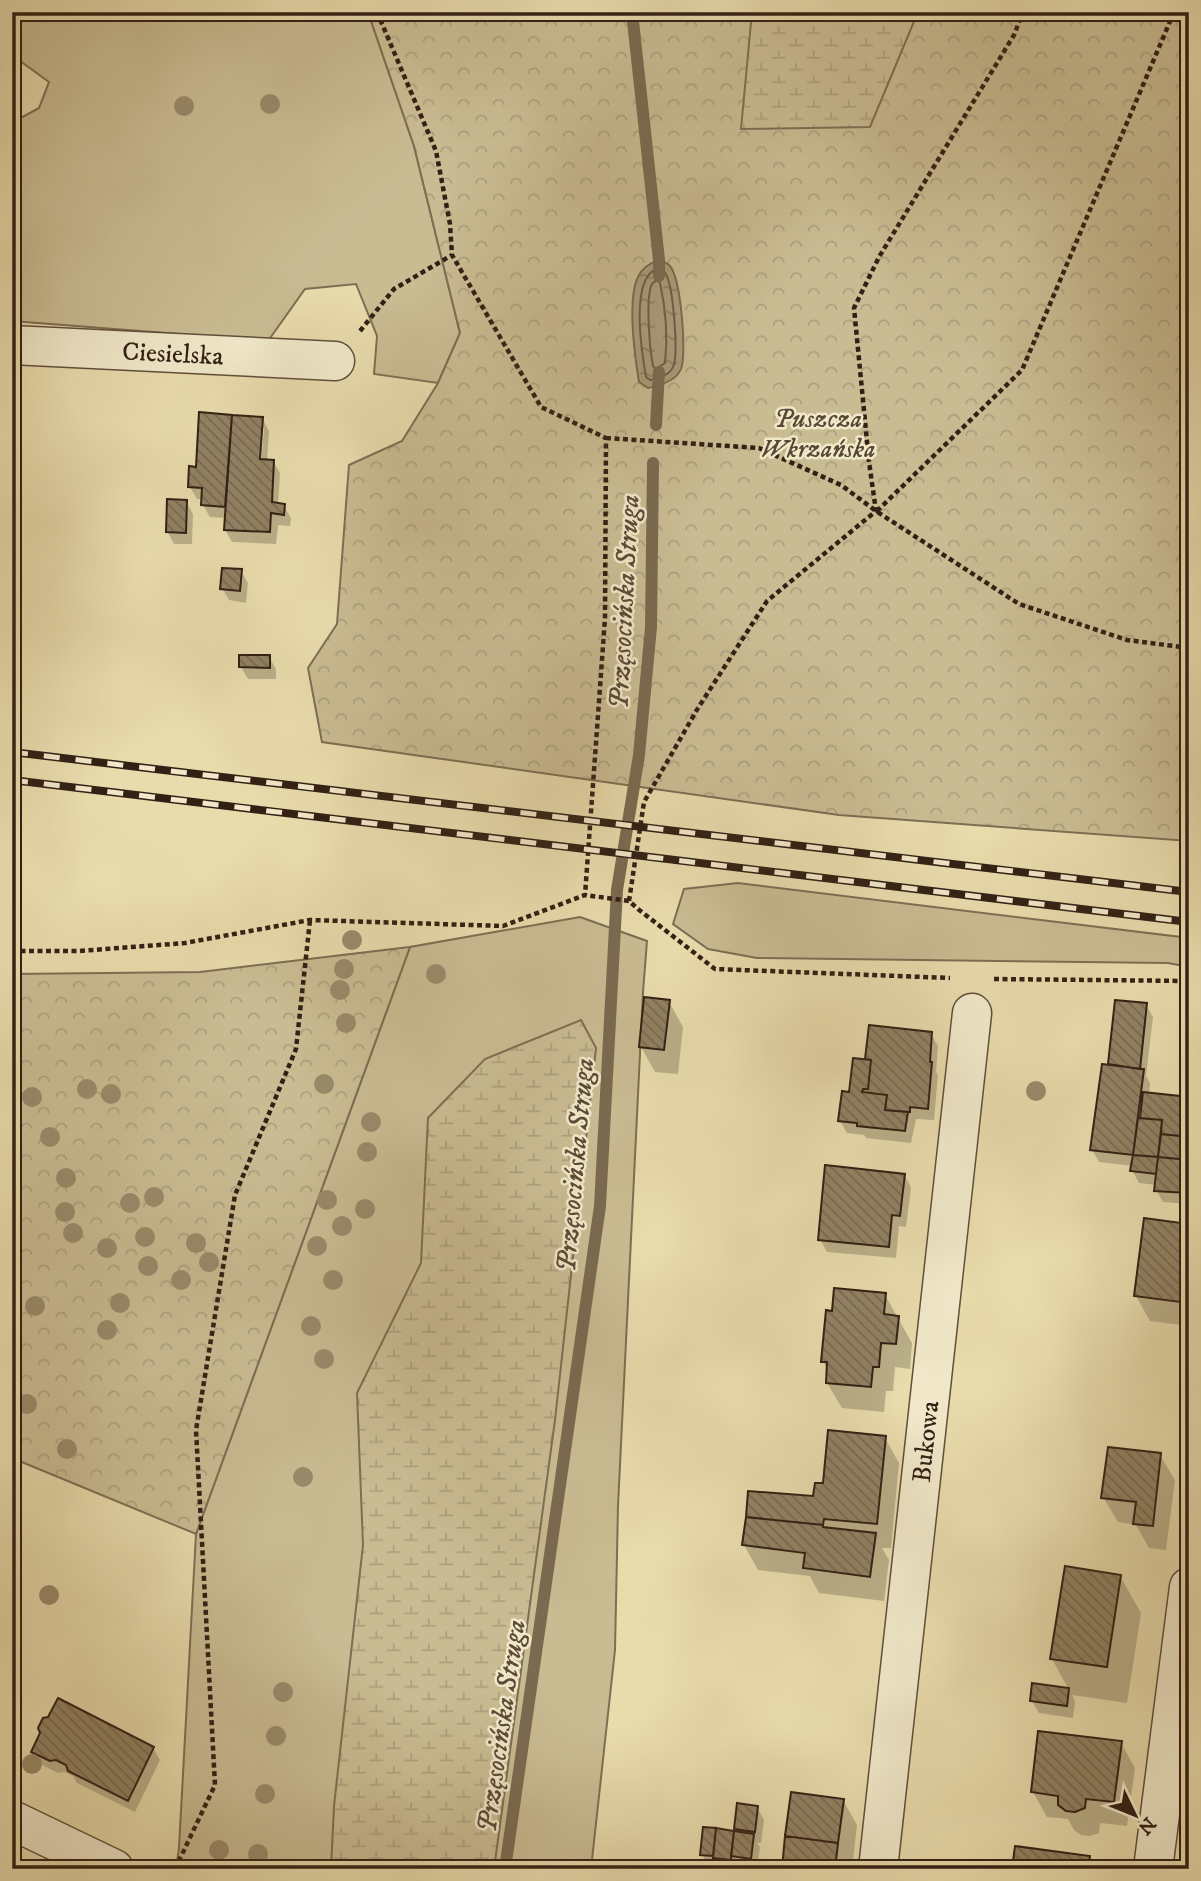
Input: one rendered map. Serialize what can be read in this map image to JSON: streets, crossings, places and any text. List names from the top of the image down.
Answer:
{
  "streets": {
    "street": ["Ciesielska", "Bukowa"]
  },
  "water": ["Przęsocińska Struga"],
  "parks": ["Puszcza Wkrzańska"],
  "north": "bottom right"
}
